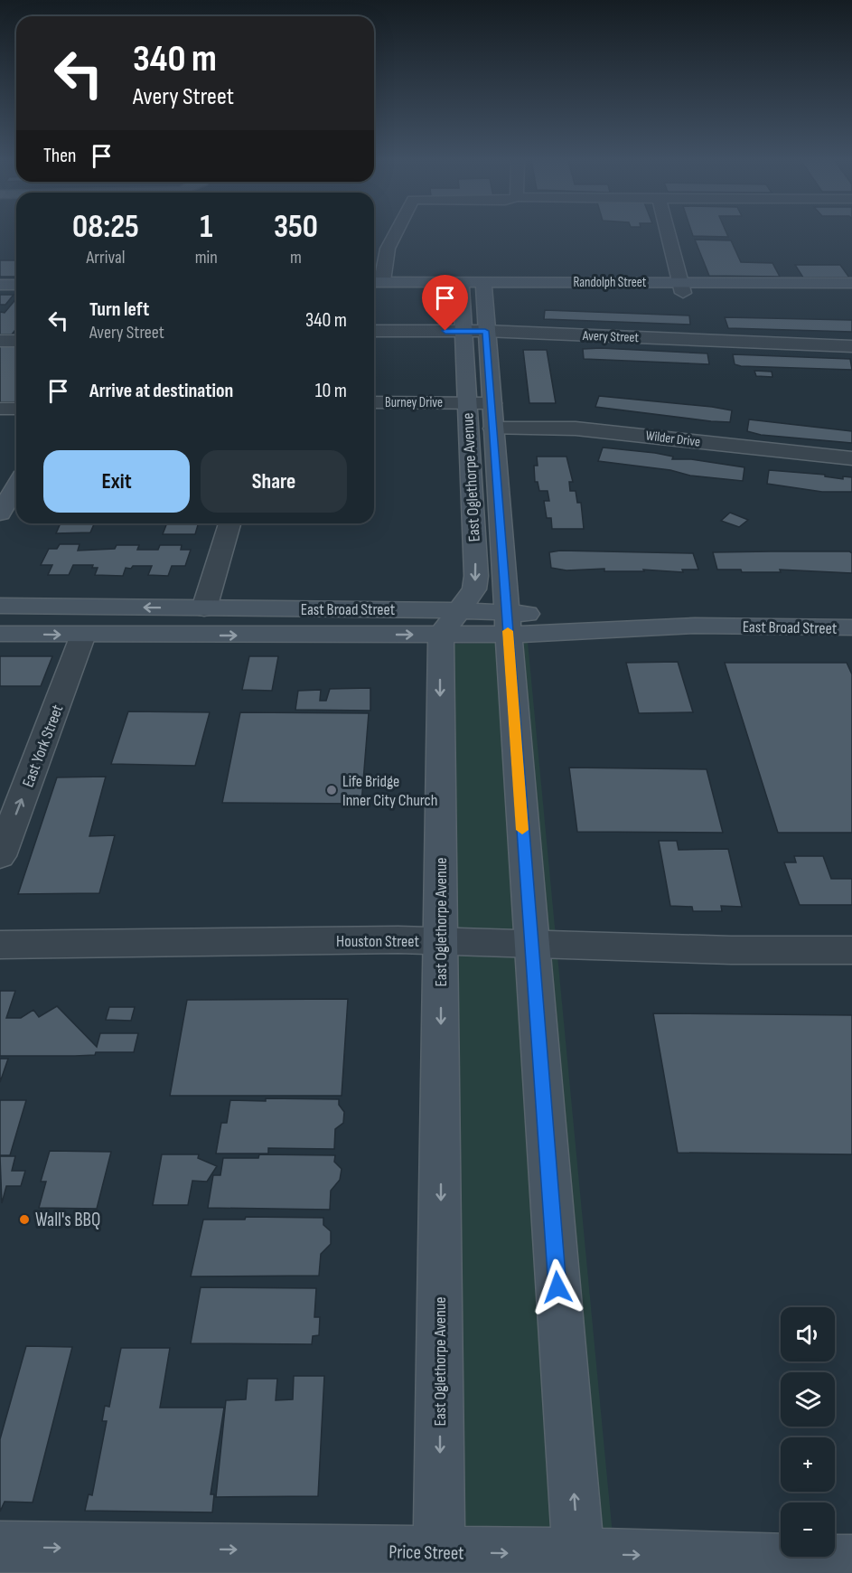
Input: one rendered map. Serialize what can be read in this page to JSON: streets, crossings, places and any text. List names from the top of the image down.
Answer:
{
  "streets": {
    "main road": [
      "Randolph Street",
      "East Oglethorpe Avenue",
      "East Broad Street",
      "Price Street"
    ],
    "street": [
      "Avery Street",
      "Burney Drive",
      "Wilder Drive",
      "East York Street",
      "Houston Street"
    ]
  },
  "crossings": [
    ["Randolph Street", "East Oglethorpe Avenue"],
    ["Avery Street", "East Oglethorpe Avenue"],
    ["Burney Drive", "East Oglethorpe Avenue"],
    ["Wilder Drive", "East Oglethorpe Avenue"],
    ["East Oglethorpe Avenue", "East Broad Street"],
    ["East Oglethorpe Avenue", "Houston Street"],
    ["East Oglethorpe Avenue", "Price Street"],
    ["East Broad Street", "East York Street"]
  ],
  "one_way": ["East York Street", "Price Street"],
  "places": ["Life Bridge Inner City Church", "Wall's BBQ"],
  "page": {
    "turn": ["340 m", "Avery Street"],
    "then": "Then",
    "eta": [
      "08:25",
      "Arrival",
      "1",
      "min",
      "350",
      "m"
    ],
    "list": [
      {
        "name": "Turn left",
        "note": "Avery Street",
        "value": "340 m"
      },
      {
        "name": "Arrive at destination",
        "value": "10 m"
      }
    ],
    "buttons": ["Exit", "Share"],
    "map_buttons": ["+", "−"]
  }
}
